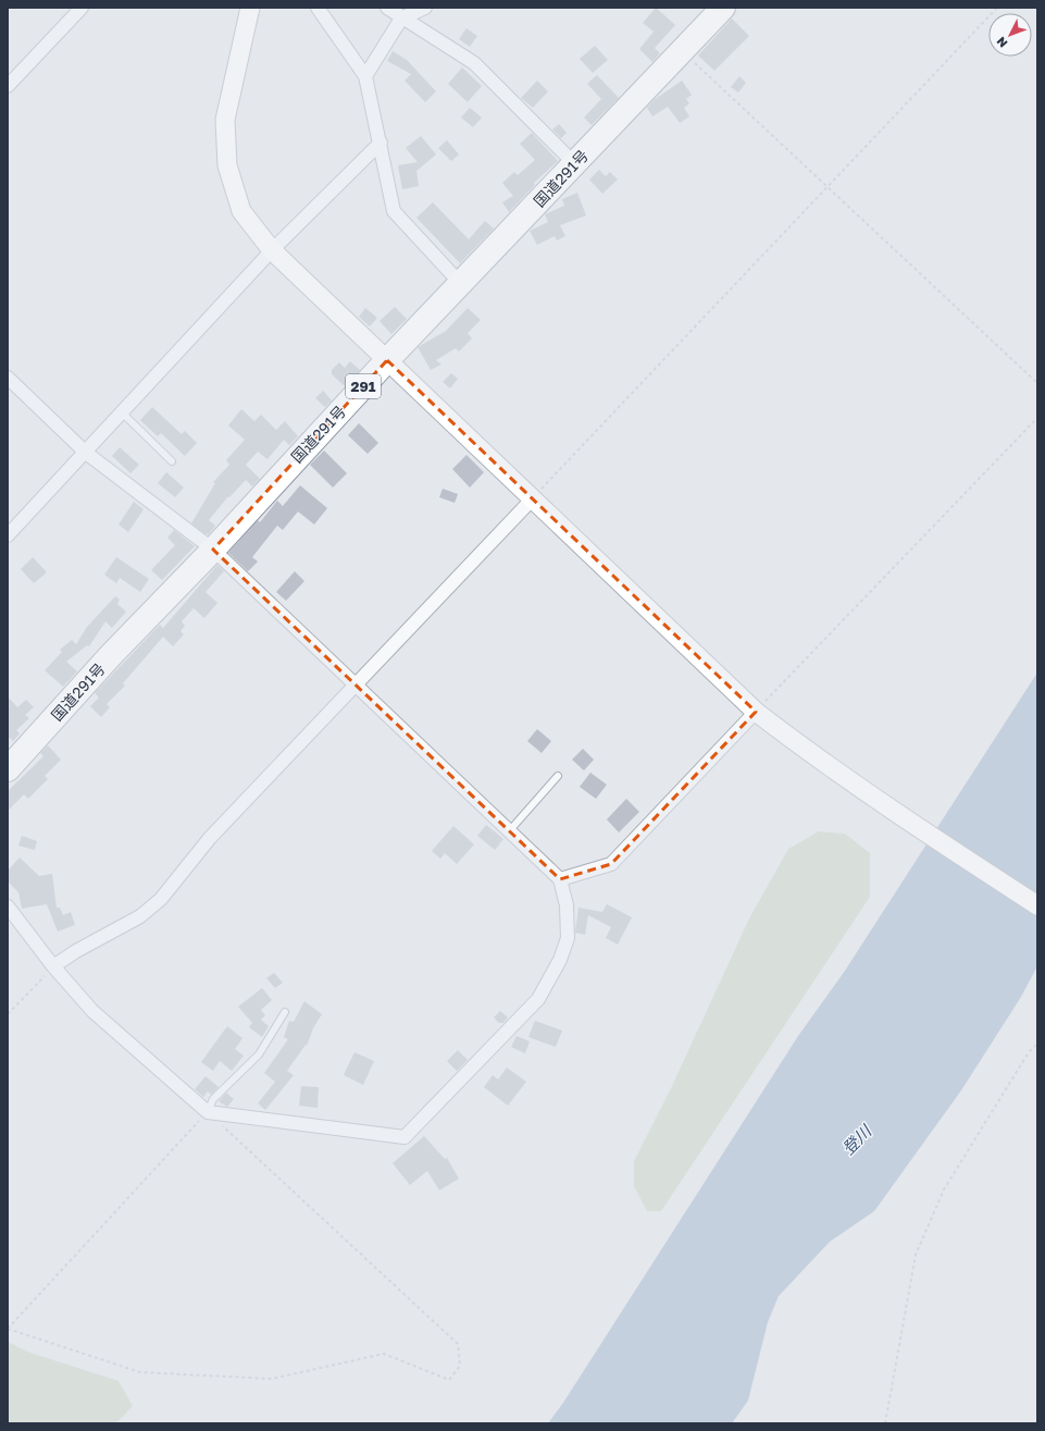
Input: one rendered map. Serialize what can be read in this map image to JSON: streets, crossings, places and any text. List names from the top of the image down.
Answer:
{
  "streets": {
    "highway": ["国道291号", "291"]
  },
  "water": ["登川"],
  "north": "bottom left"
}
